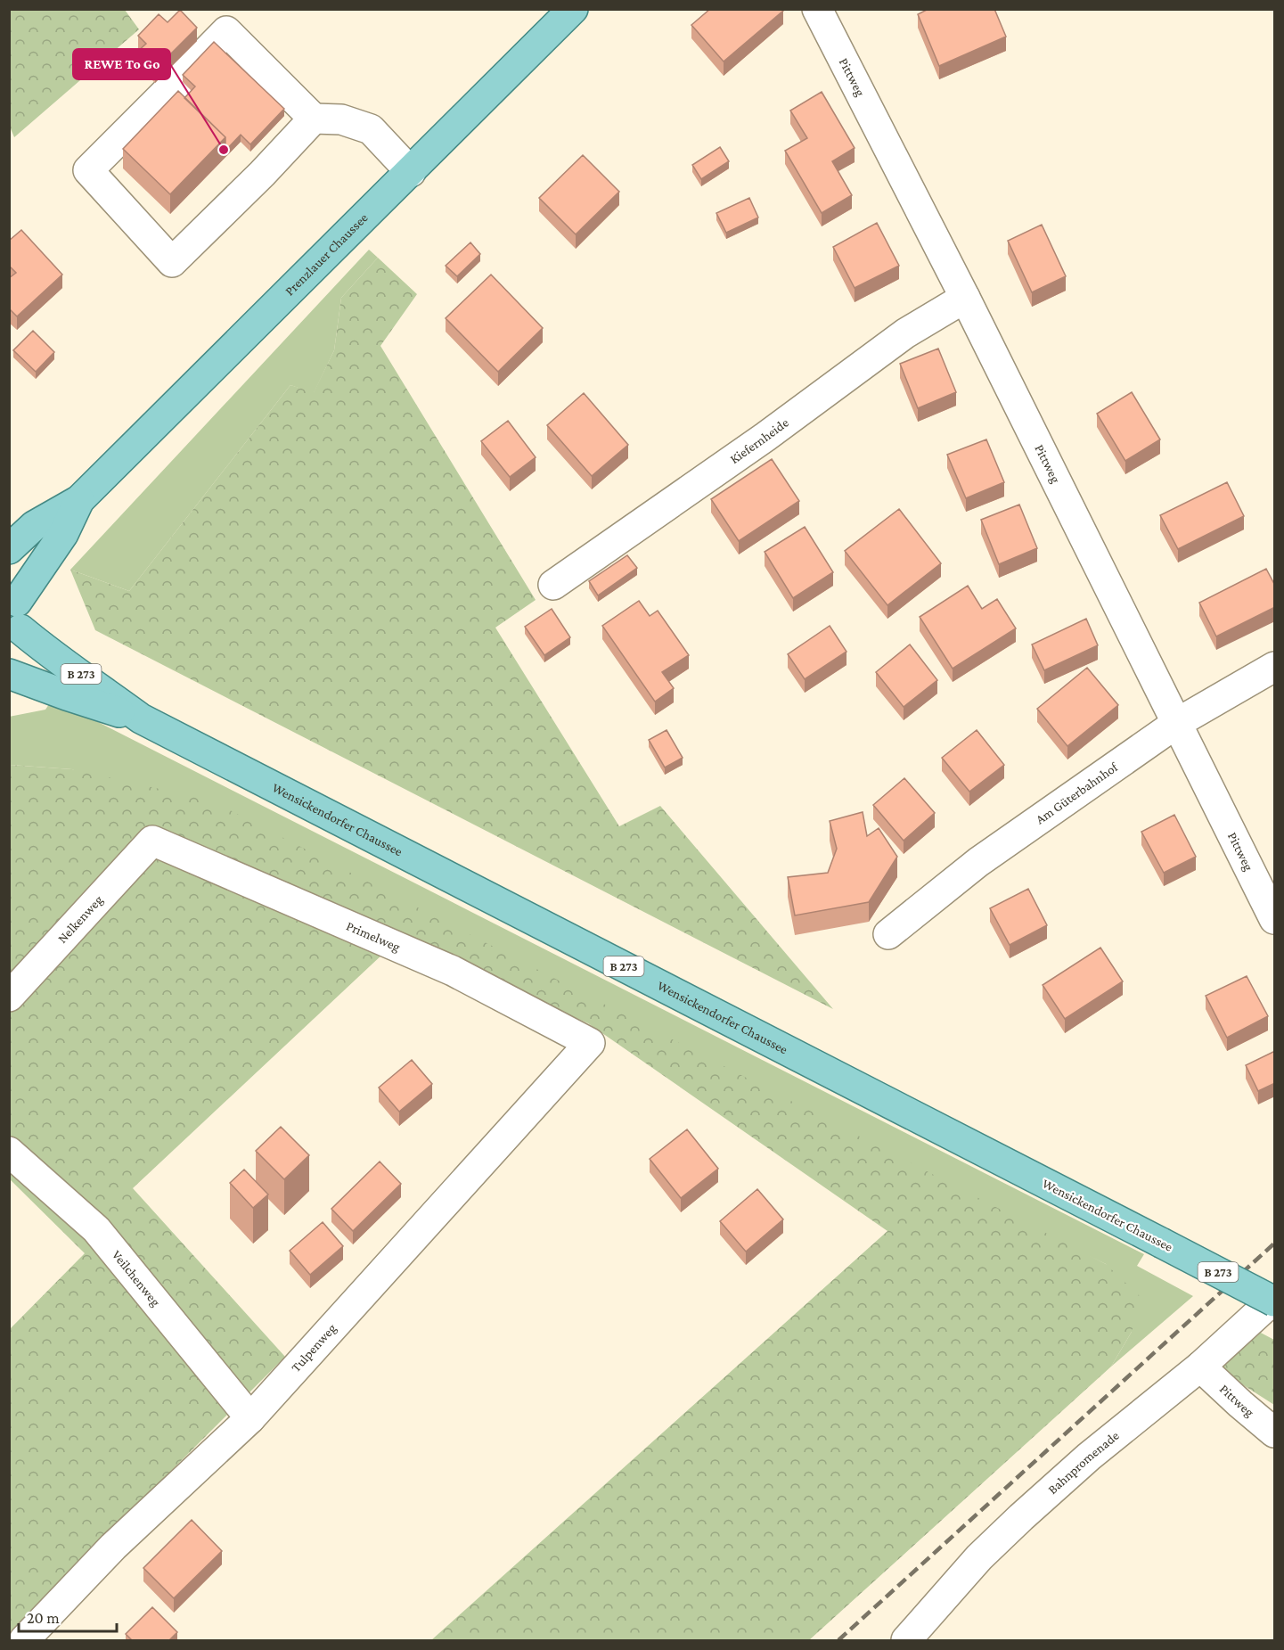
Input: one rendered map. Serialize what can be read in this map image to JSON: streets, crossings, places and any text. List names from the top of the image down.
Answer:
{
  "streets": {
    "main road": ["Prenzlauer Chaussee", "B 273", "Wensickendorfer Chaussee"],
    "street": [
      "Pittweg",
      "Kiefernheide",
      "Am Güterbahnhof",
      "Nelkenweg",
      "Primelweg",
      "Veilchenweg",
      "Tulpenweg",
      "Bahnpromenade"
    ]
  },
  "crossings": [
    ["Pittweg", "Kiefernheide"],
    ["Pittweg", "Am Güterbahnhof"],
    ["Pittweg", "Bahnpromenade"],
    ["Prenzlauer Chaussee", "Wensickendorfer Chaussee"],
    ["Wensickendorfer Chaussee", "Bahnpromenade"],
    ["Nelkenweg", "Primelweg"],
    ["Primelweg", "Tulpenweg"],
    ["Veilchenweg", "Tulpenweg"]
  ],
  "places": ["REWE To Go"],
  "scale_bar": "20 m"
}
